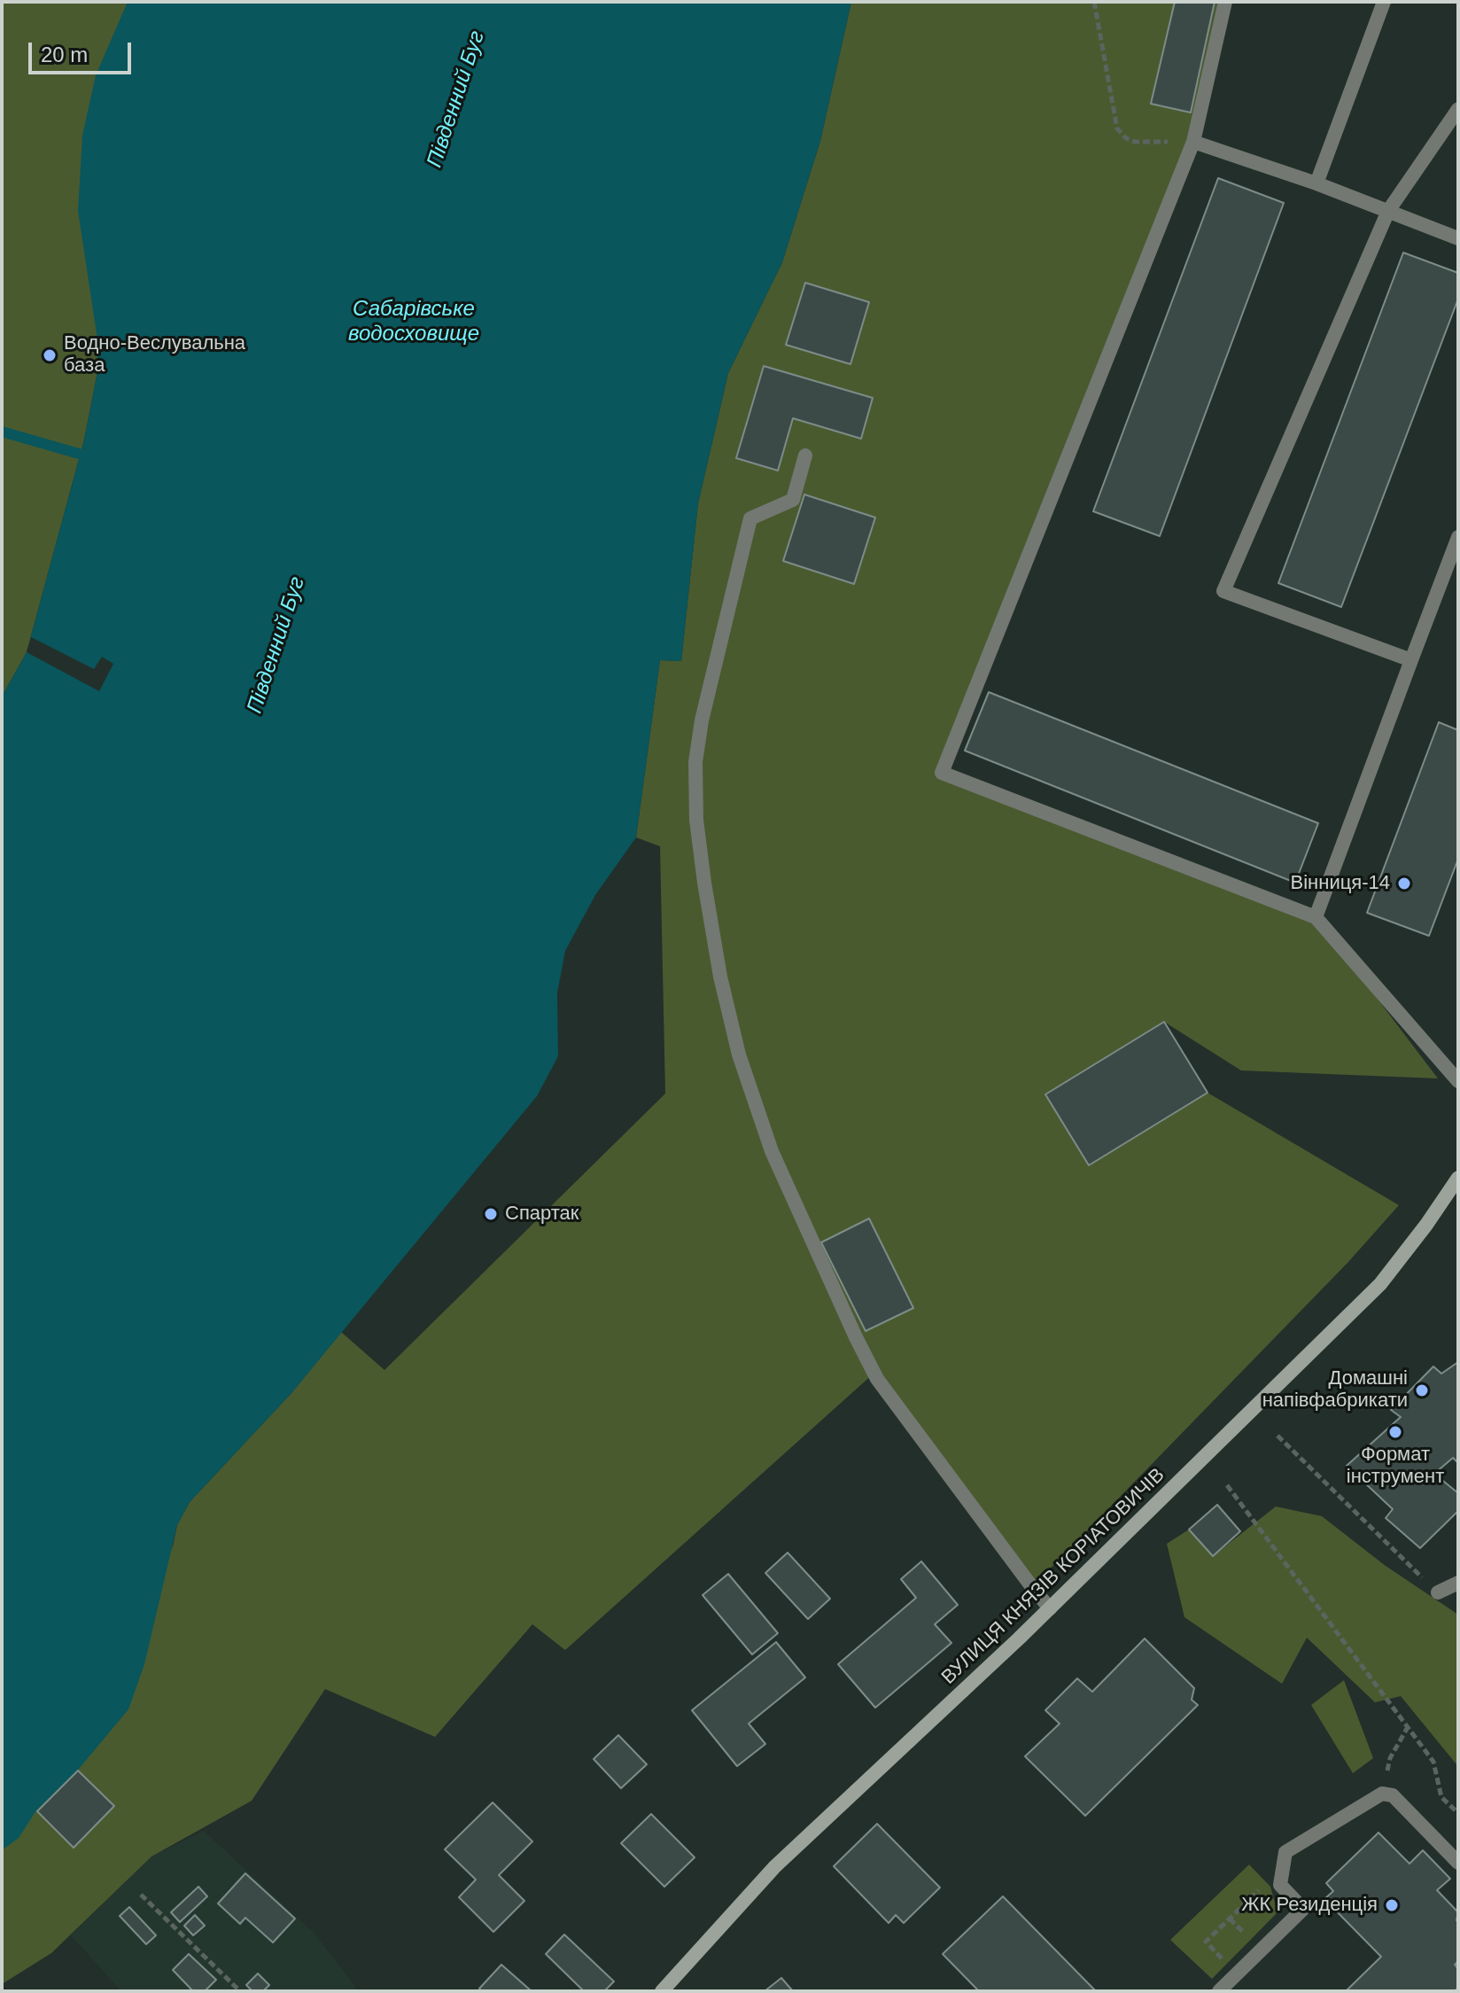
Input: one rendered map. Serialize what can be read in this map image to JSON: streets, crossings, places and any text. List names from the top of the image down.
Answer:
{
  "streets": {
    "main road": ["ВУЛИЦЯ КНЯЗІВ КОРІАТОВИЧІВ"]
  },
  "water": ["Південний Буг", "Сабарівське водосховище"],
  "places": [
    "Водно-Веслувальна база",
    "Вінниця-14",
    "Спартак",
    "Домашні напівфабрикати",
    "Формат інструмент",
    "ЖК Резиденція"
  ],
  "scale_bar": "20 m"
}
